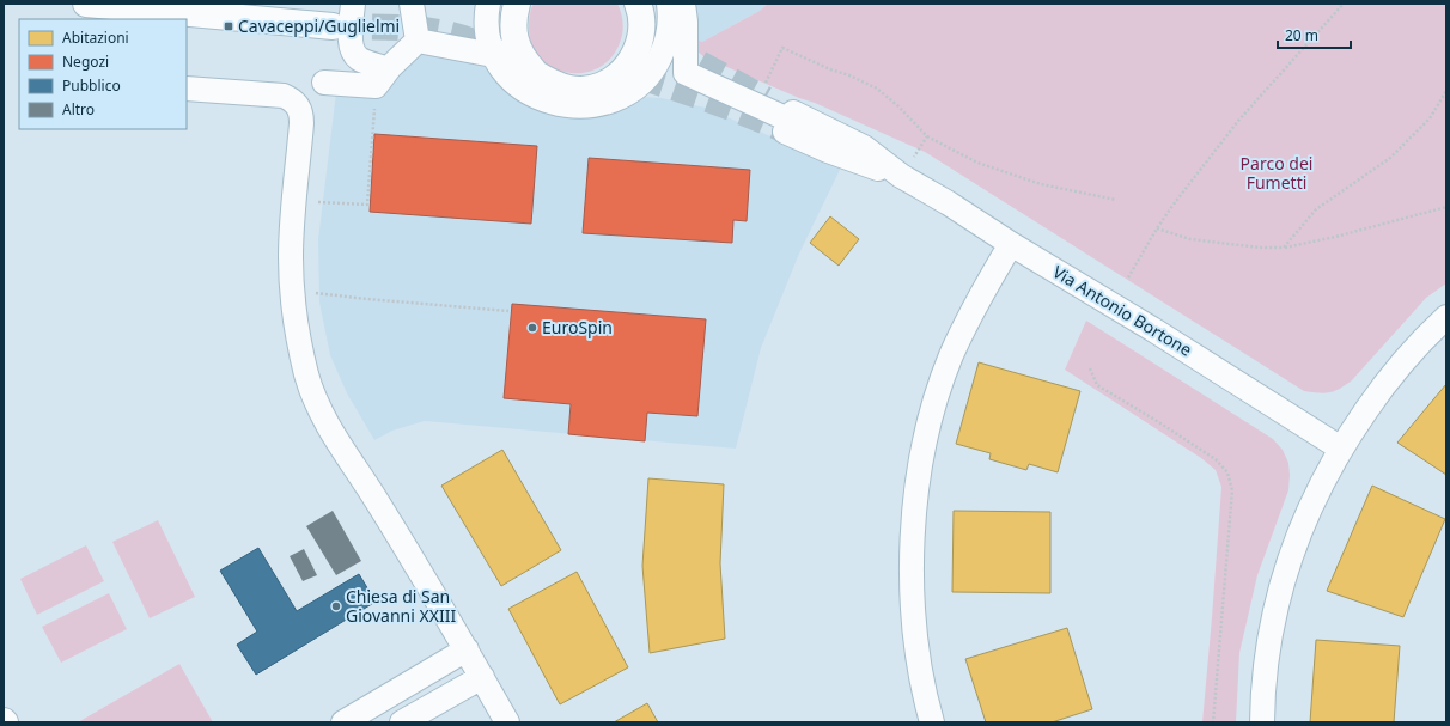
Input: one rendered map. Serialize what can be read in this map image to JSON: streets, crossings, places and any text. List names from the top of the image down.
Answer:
{
  "streets": {
    "street": ["Via Antonio Bortone"]
  },
  "parks": ["Parco dei Fumetti"],
  "places": {
    "transit": ["Cavaceppi/Guglielmi"],
    "other": ["EuroSpin", "Chiesa di San Giovanni XXIII"]
  },
  "legend": [
    "Abitazioni",
    "Negozi",
    "Pubblico",
    "Altro"
  ],
  "scale_bar": "20 m"
}
